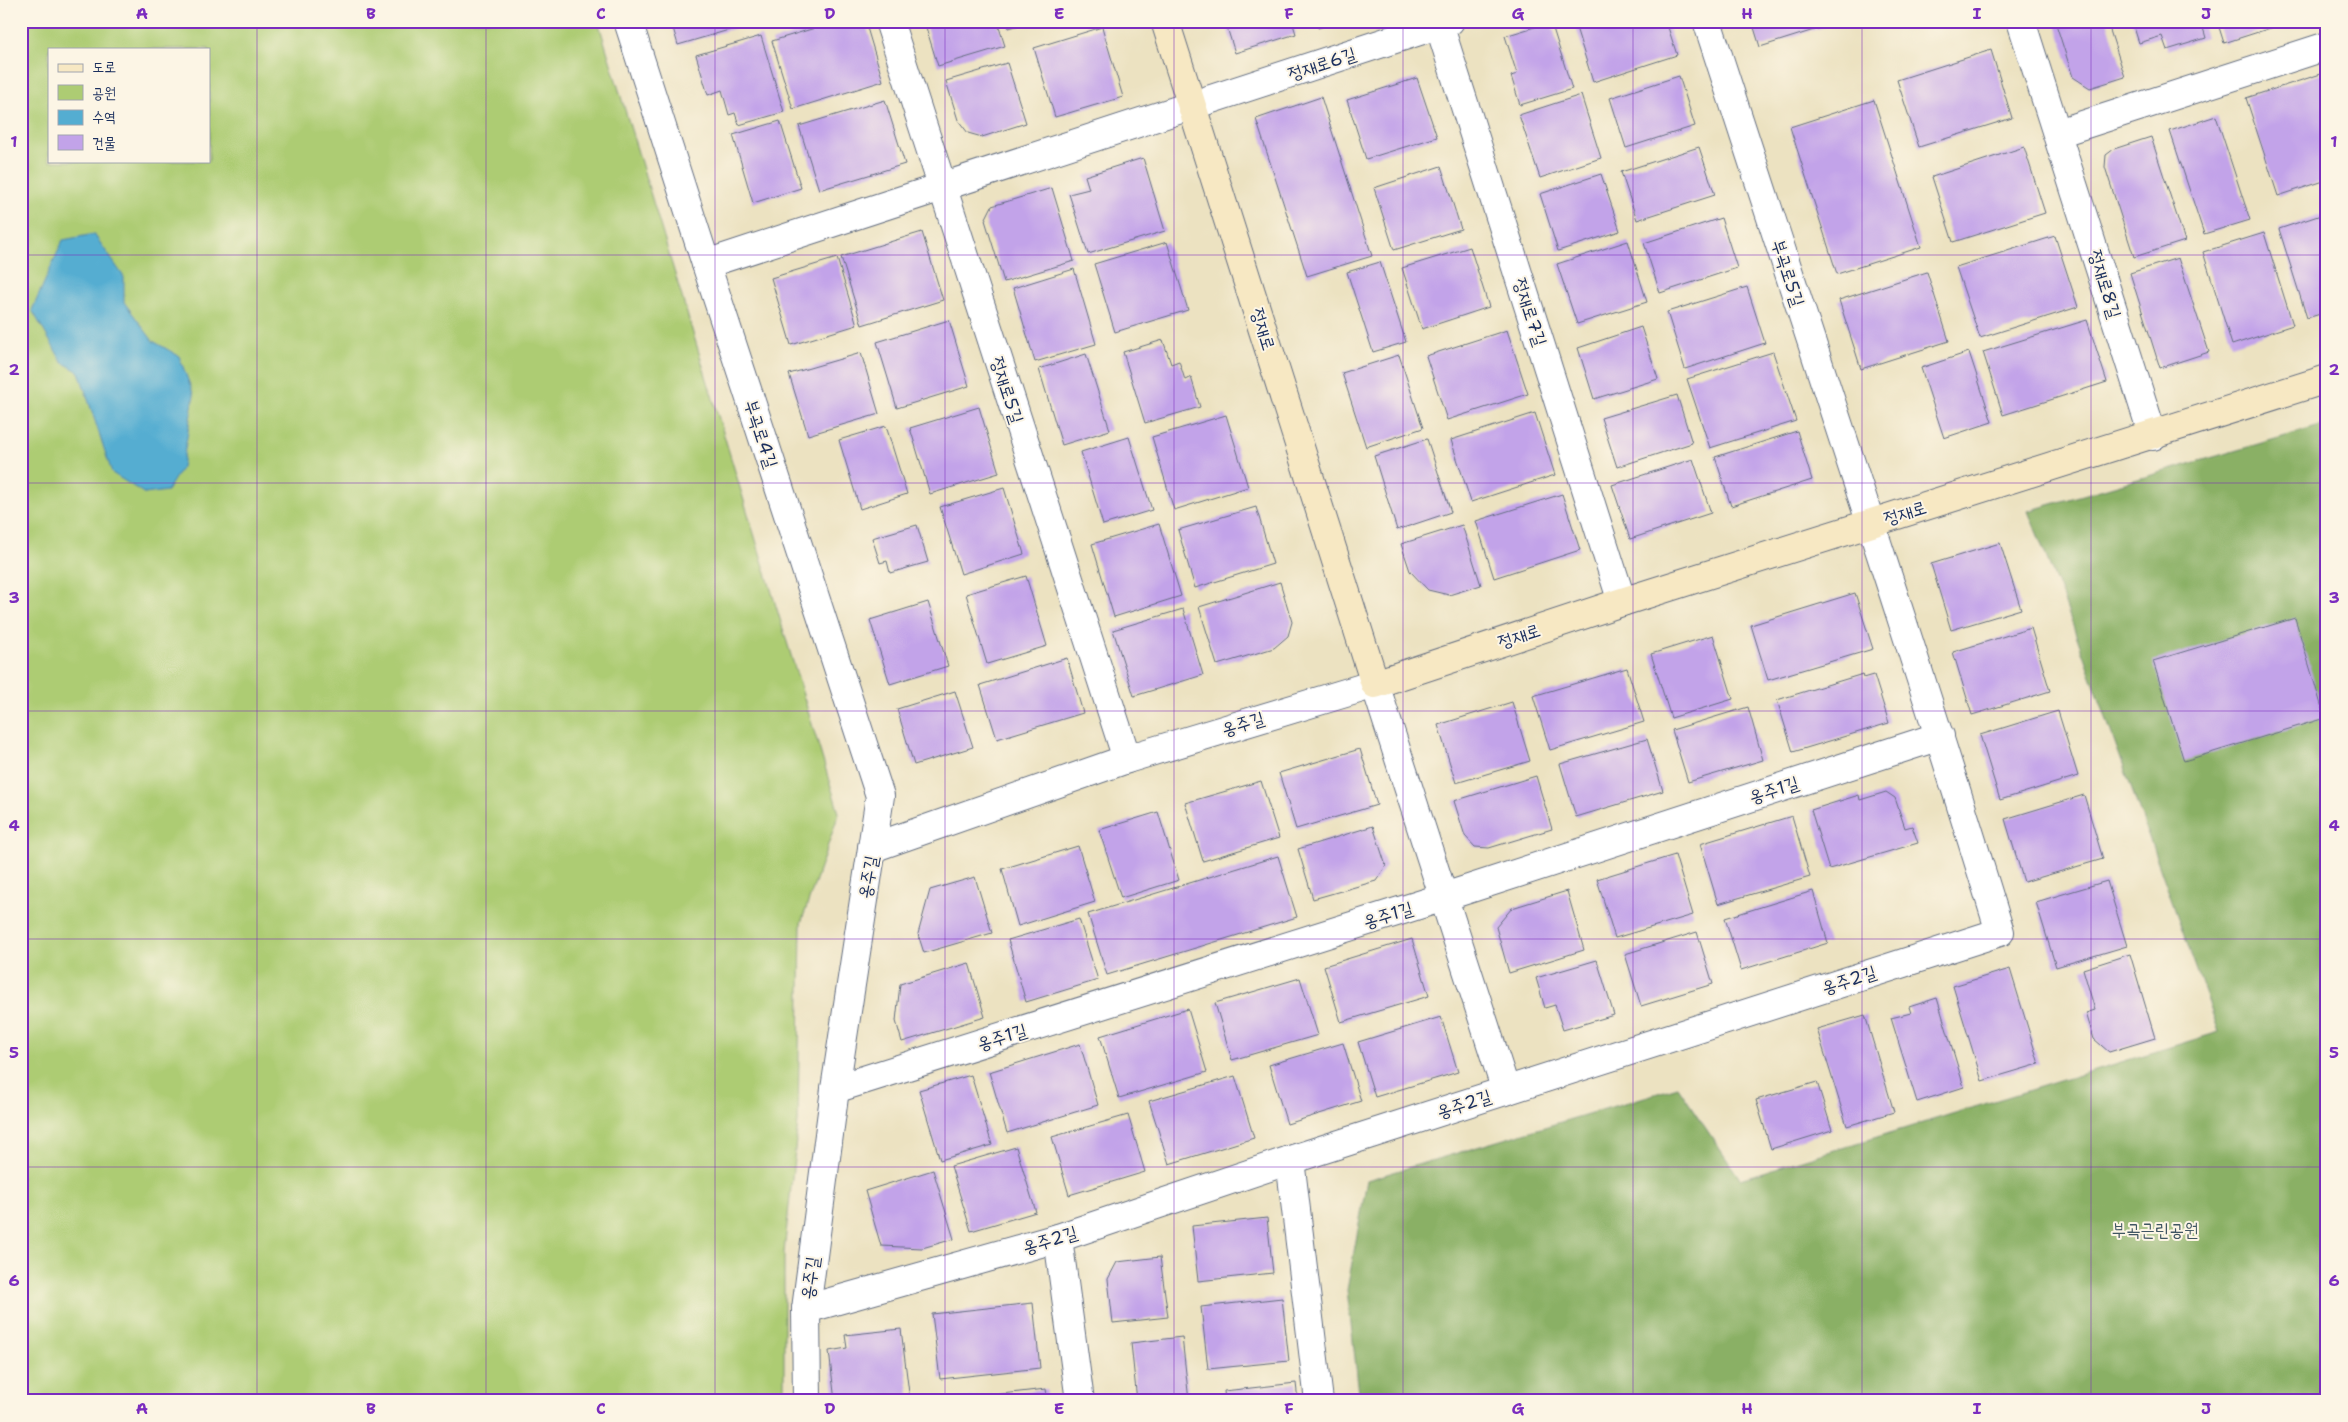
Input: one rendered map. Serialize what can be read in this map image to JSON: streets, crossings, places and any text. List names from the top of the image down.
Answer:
{
  "streets": {
    "street": [
      "정재로6길",
      "부곡로5길",
      "정재로8길",
      "정재로7길",
      "정재로",
      "정재로5길",
      "부곡로4길",
      "옹주길",
      "옹주1길",
      "옹주2길"
    ]
  },
  "crossings": [
    ["정재로6길", "정재로7길"],
    ["정재로6길", "정재로"],
    ["정재로6길", "정재로5길"],
    ["정재로6길", "부곡로4길"],
    ["부곡로5길", "정재로"],
    ["부곡로5길", "옹주2길"],
    ["정재로8길", "정재로"],
    ["정재로7길", "정재로"],
    ["정재로", "옹주길"],
    ["정재로", "옹주2길"],
    ["정재로5길", "옹주길"],
    ["부곡로4길", "옹주길"],
    ["옹주길", "옹주1길"],
    ["옹주길", "옹주2길"],
    ["옹주1길", "옹주2길"]
  ],
  "parks": ["부곡근린공원"],
  "legend": [
    "도로",
    "공원",
    "수역",
    "건물"
  ],
  "grid": {
    "columns": [
      "A",
      "B",
      "C",
      "D",
      "E",
      "F",
      "G",
      "H",
      "I",
      "J"
    ],
    "rows": [
      "1",
      "2",
      "3",
      "4",
      "5",
      "6"
    ]
  }
}
